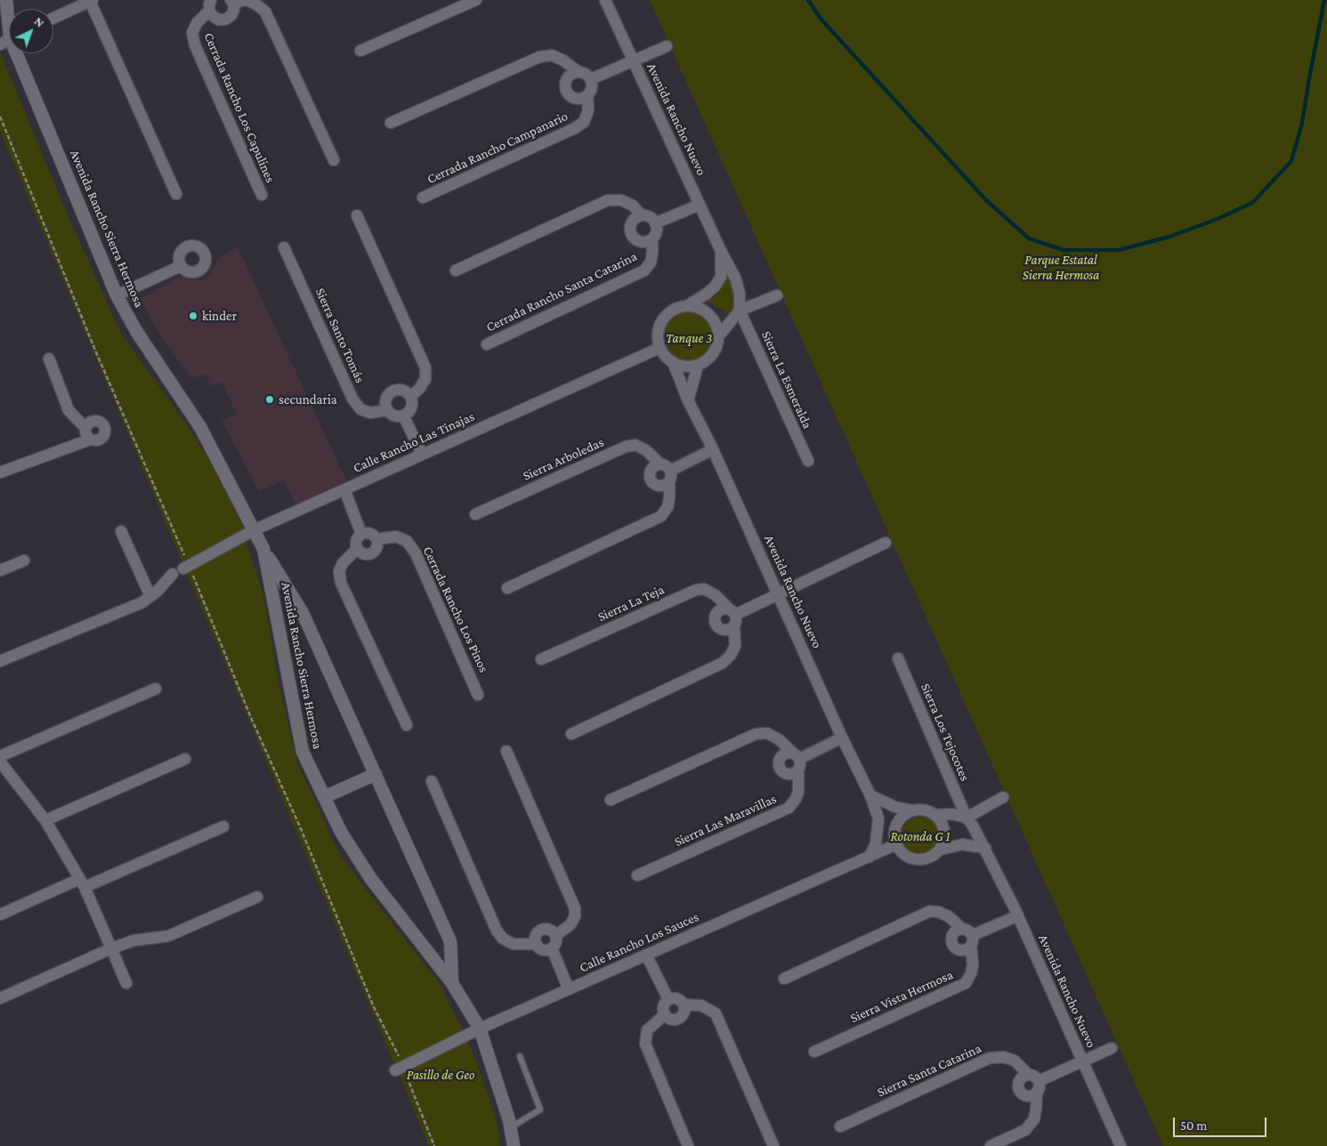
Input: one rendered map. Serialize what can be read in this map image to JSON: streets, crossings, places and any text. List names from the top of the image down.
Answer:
{
  "streets": {
    "street": [
      "Cerrada Rancho Los Capulines",
      "Avenida Rancho Nuevo",
      "Cerrada Rancho Campanario",
      "Avenida Rancho Sierra Hermosa",
      "Cerrada Rancho Santa Catarina",
      "Sierra Santo Tomás",
      "Sierra La Esmeralda",
      "Calle Rancho Las Tinajas",
      "Sierra Arboledas",
      "Sierra La Teja",
      "Cerrada Rancho Los Pinos",
      "Sierra Los Tejocotes",
      "Sierra Las Maravillas",
      "Calle Rancho Los Sauces",
      "Sierra Vista Hermosa",
      "Sierra Santa Catarina"
    ]
  },
  "crossings": [
    ["Avenida Rancho Nuevo", "Sierra La Esmeralda"],
    ["Avenida Rancho Nuevo", "Calle Rancho Las Tinajas"],
    ["Avenida Rancho Nuevo", "Sierra Los Tejocotes"],
    ["Avenida Rancho Sierra Hermosa", "Calle Rancho Las Tinajas"],
    ["Avenida Rancho Sierra Hermosa", "Calle Rancho Los Sauces"]
  ],
  "parks": [
    "Parque Estatal Sierra Hermosa",
    "Tanque 3",
    "Rotonda G 1",
    "Pasillo de Geo"
  ],
  "places": ["kinder", "secundaria"],
  "scale_bar": "50 m",
  "north": "top right"
}
